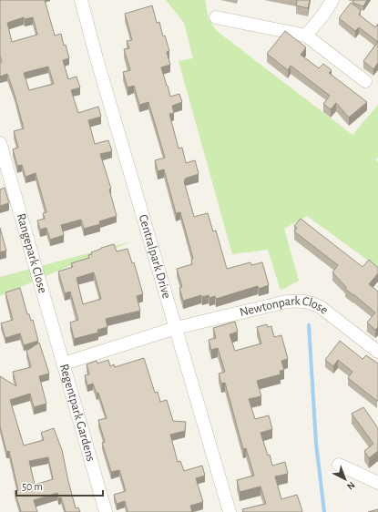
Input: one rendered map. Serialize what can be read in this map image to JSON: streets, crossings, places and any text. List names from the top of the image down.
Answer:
{
  "streets": {
    "street": [
      "Rangepark Close",
      "Centralpark Drive",
      "Newtonpark Close",
      "Regentpark Gardens"
    ]
  },
  "crossings": [
    ["Rangepark Close", "Regentpark Gardens"],
    ["Centralpark Drive", "Newtonpark Close"],
    ["Centralpark Drive", "Regentpark Gardens"],
    ["Newtonpark Close", "Regentpark Gardens"]
  ],
  "scale_bar": "50 m",
  "north": "bottom right"
}
